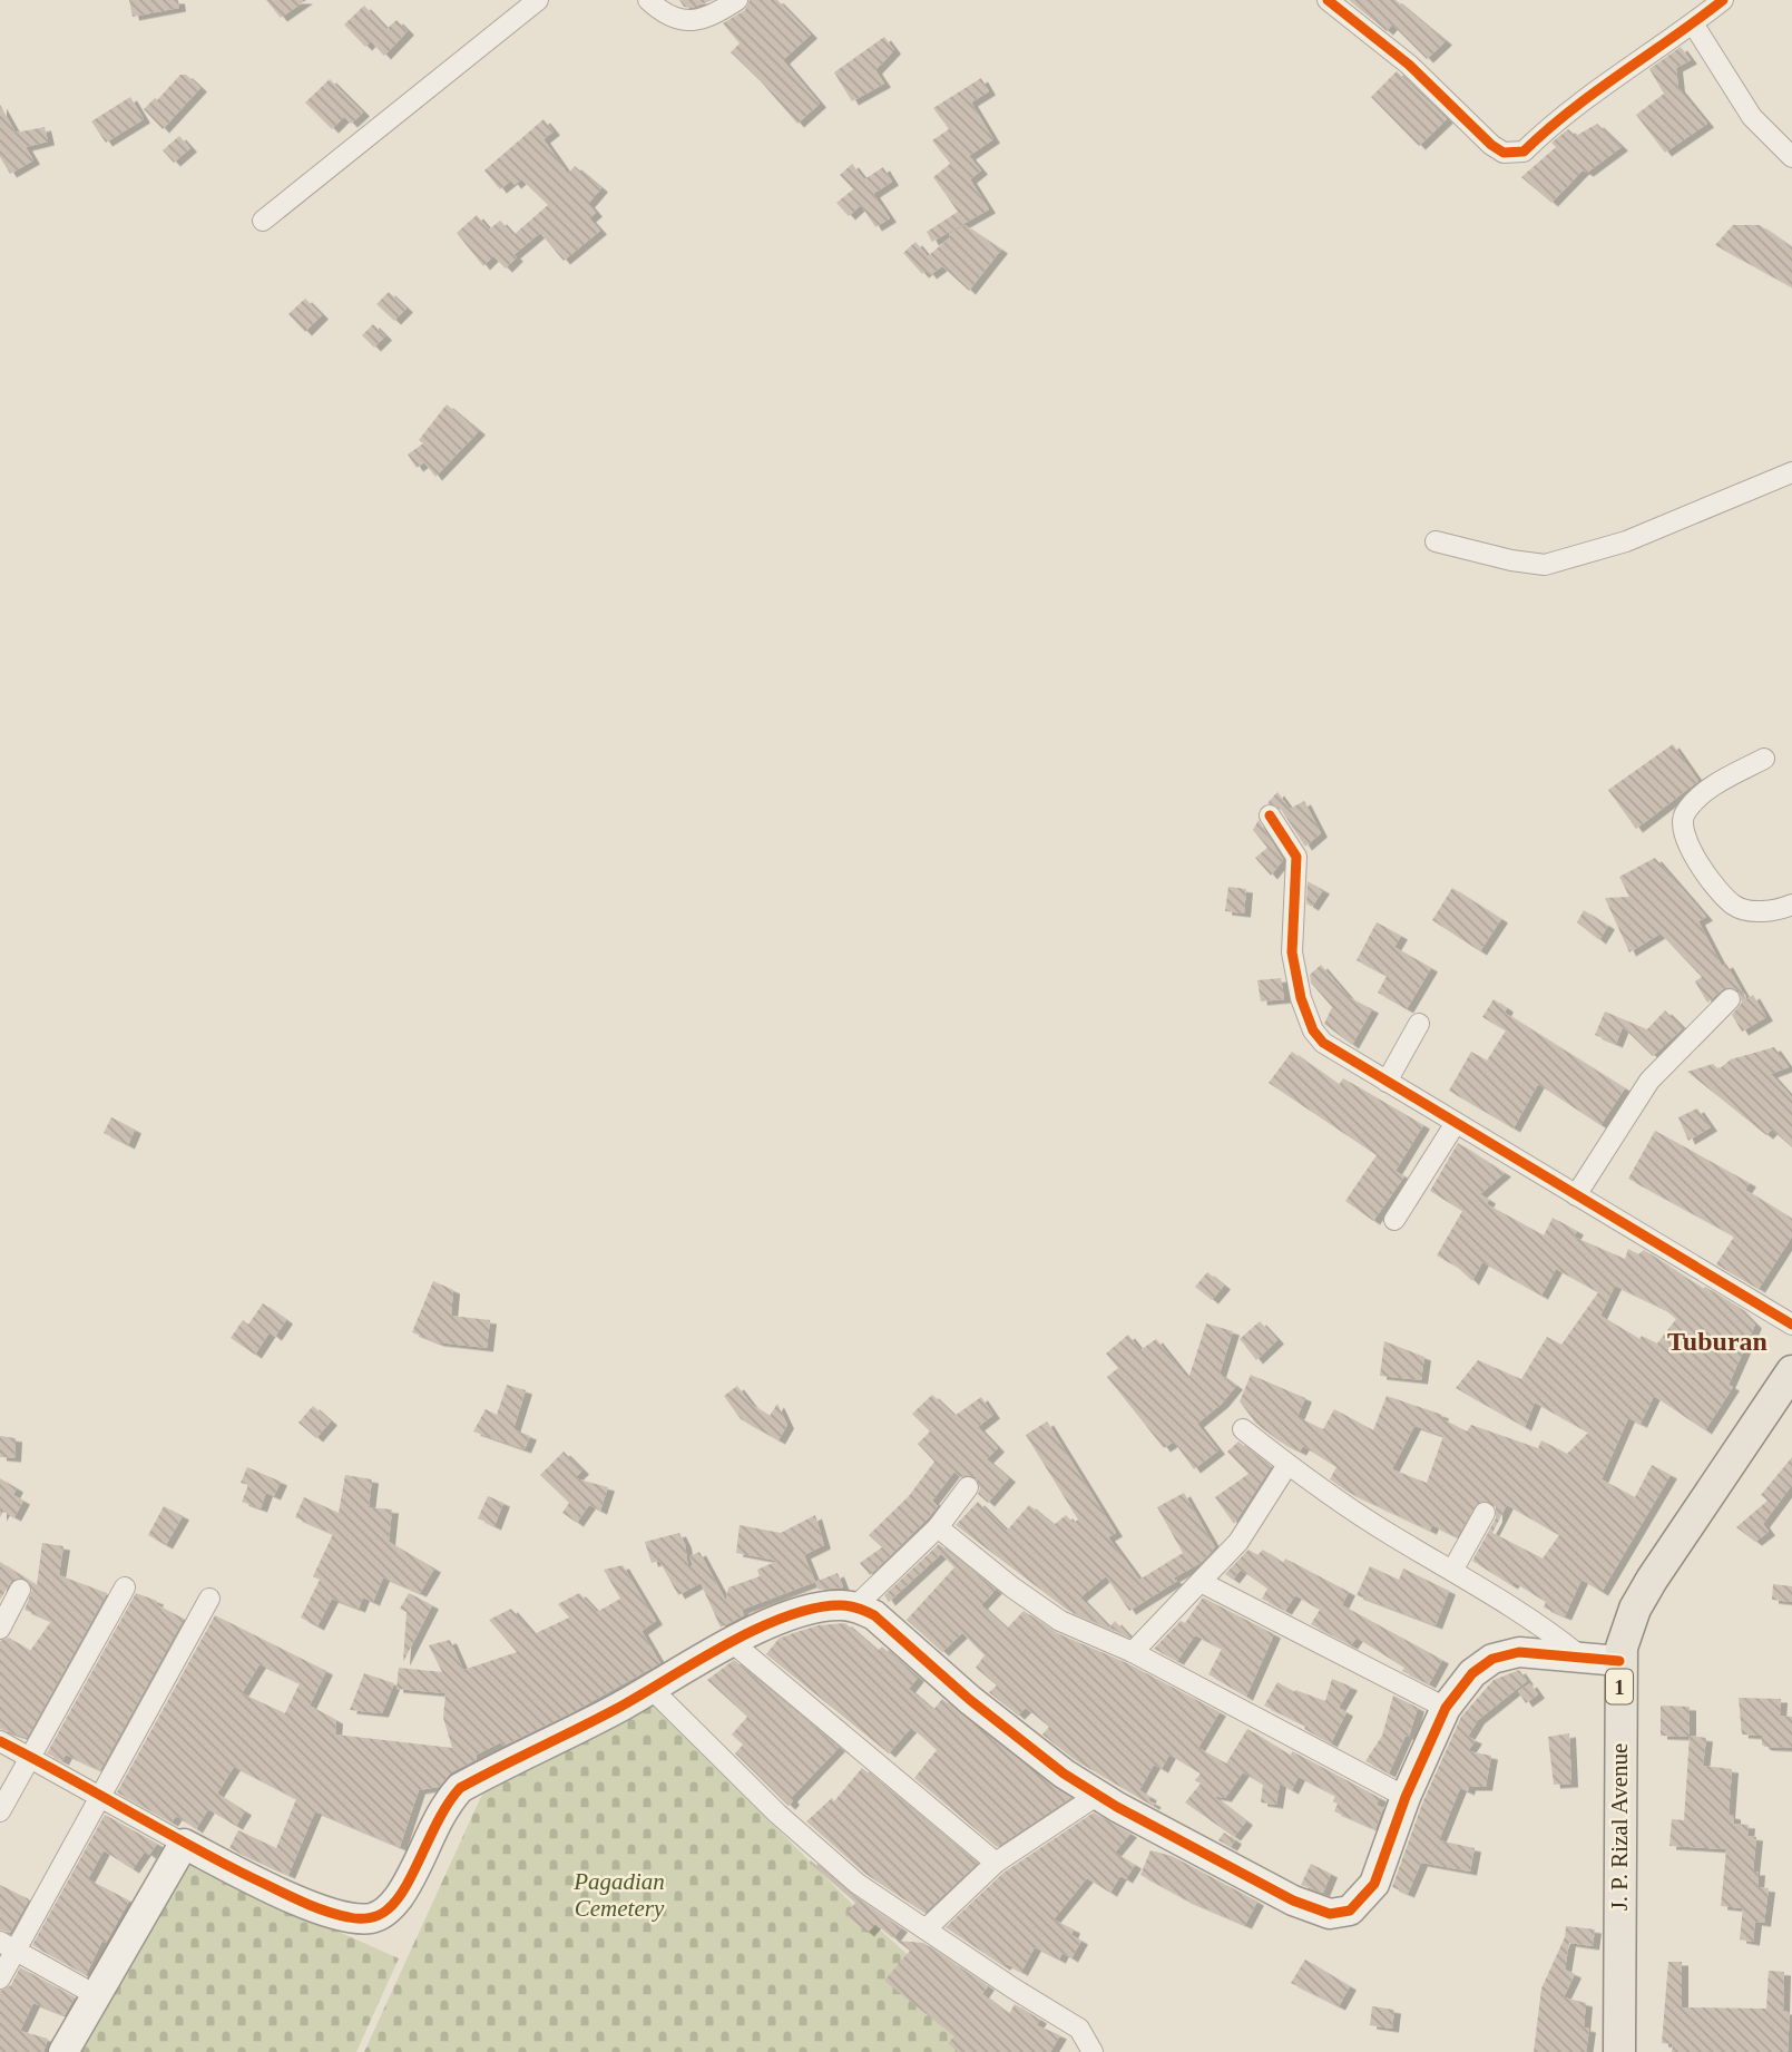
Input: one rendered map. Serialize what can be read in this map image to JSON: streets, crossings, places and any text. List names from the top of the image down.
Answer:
{
  "streets": {
    "main road": ["1", "J. P. Rizal Avenue"]
  },
  "districts": ["Tuburan"],
  "parks": ["Pagadian Cemetery"]
}
